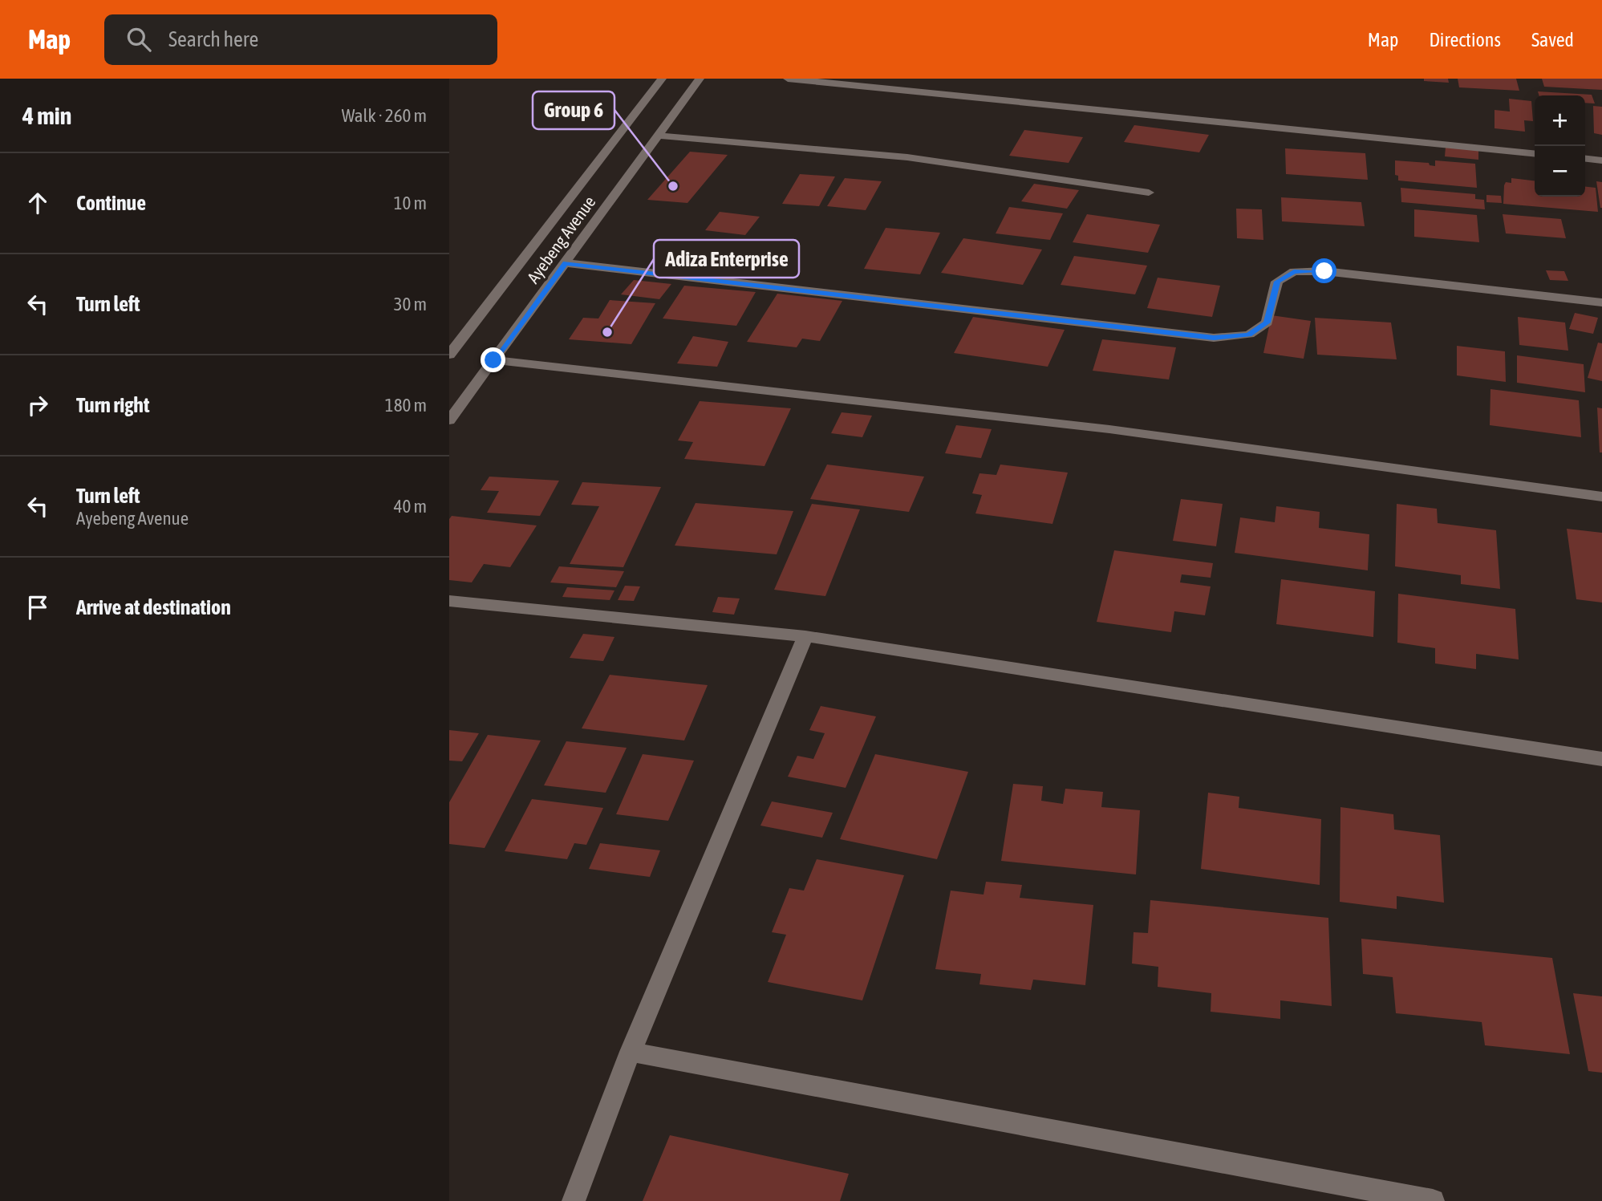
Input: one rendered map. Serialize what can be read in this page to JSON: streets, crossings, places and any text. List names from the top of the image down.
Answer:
{
  "streets": {
    "street": ["Ayebeng Avenue"]
  },
  "places": ["Group 6", "Adiza Enterprise"],
  "page": {
    "header": "Map",
    "search": "Search here",
    "nav": ["Map", "Directions", "Saved"],
    "heading": ["4 min", "Walk · 260 m"],
    "map_buttons": ["+", "−"],
    "list": [
      ["Continue", "10 m"],
      ["Turn left", "30 m"],
      ["Turn right", "180 m"],
      ["Turn left", "Ayebeng Avenue", "40 m"],
      "Arrive at destination"
    ]
  }
}
